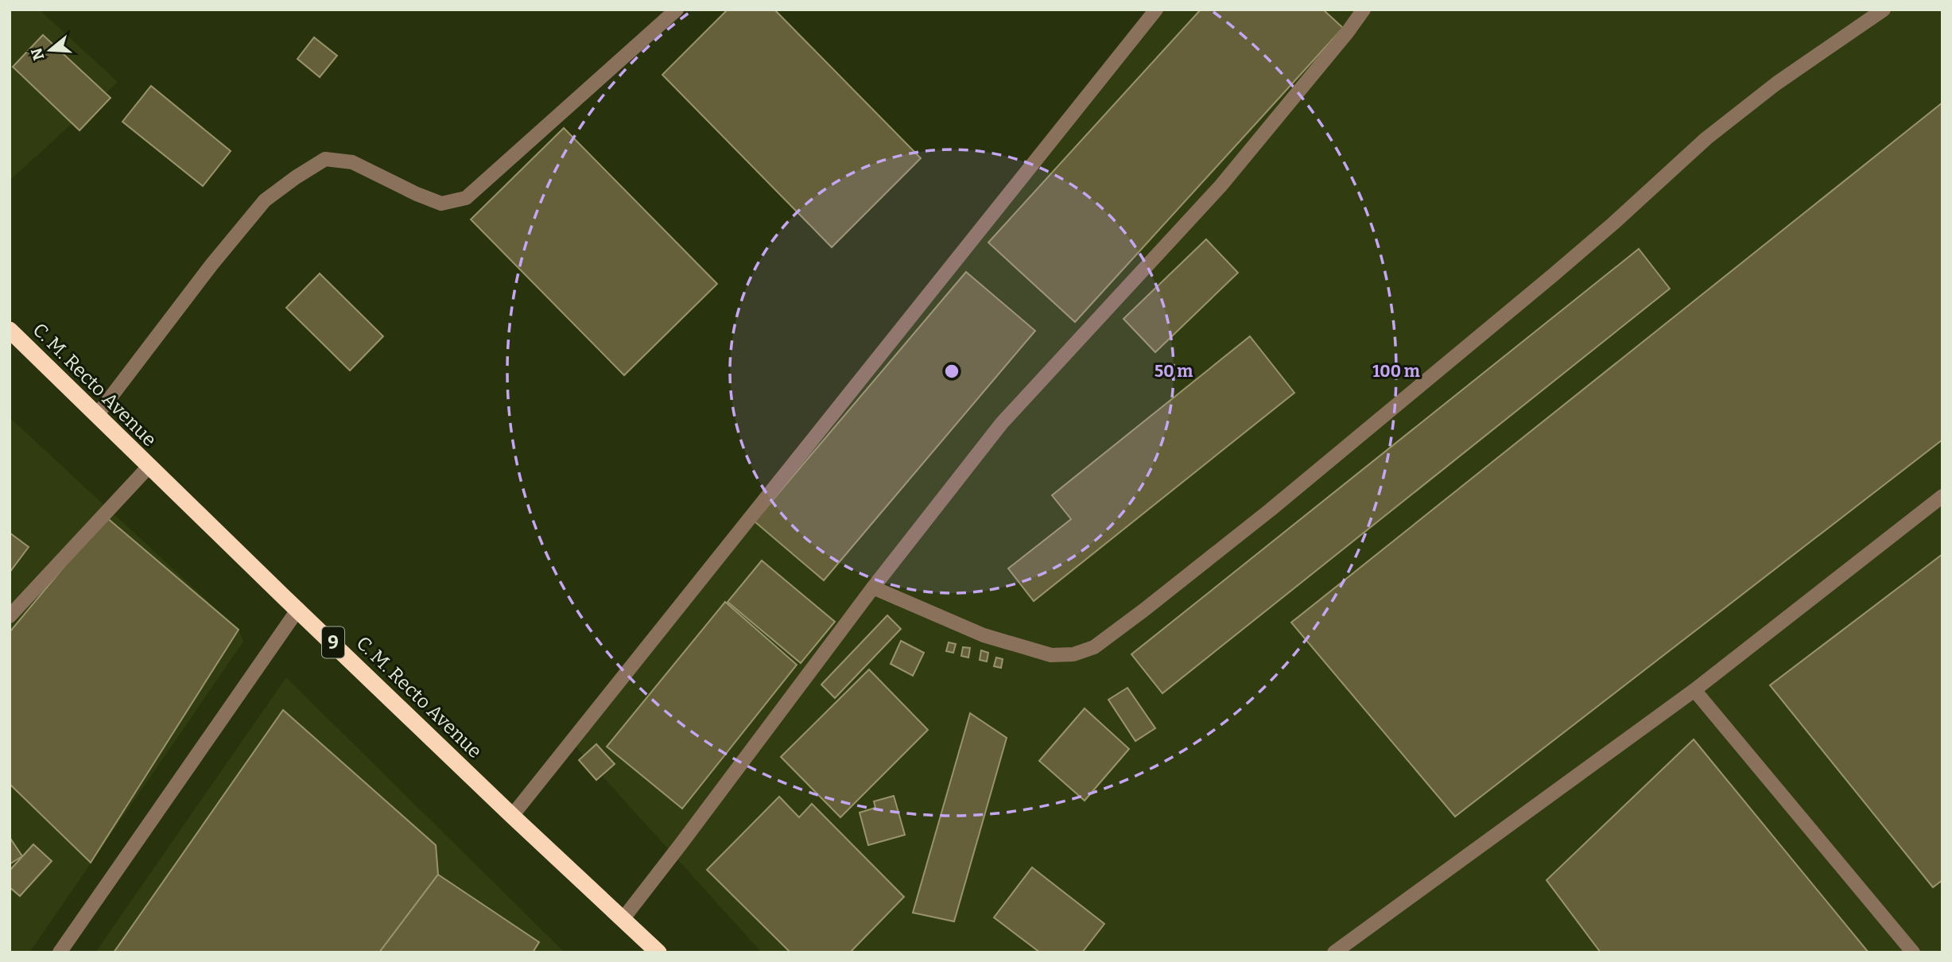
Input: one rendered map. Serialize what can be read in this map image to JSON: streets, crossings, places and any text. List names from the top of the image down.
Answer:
{
  "streets": {
    "highway": ["C. M. Recto Avenue", "9"]
  },
  "north": "left",
  "rings": ["50 m", "100 m"]
}
